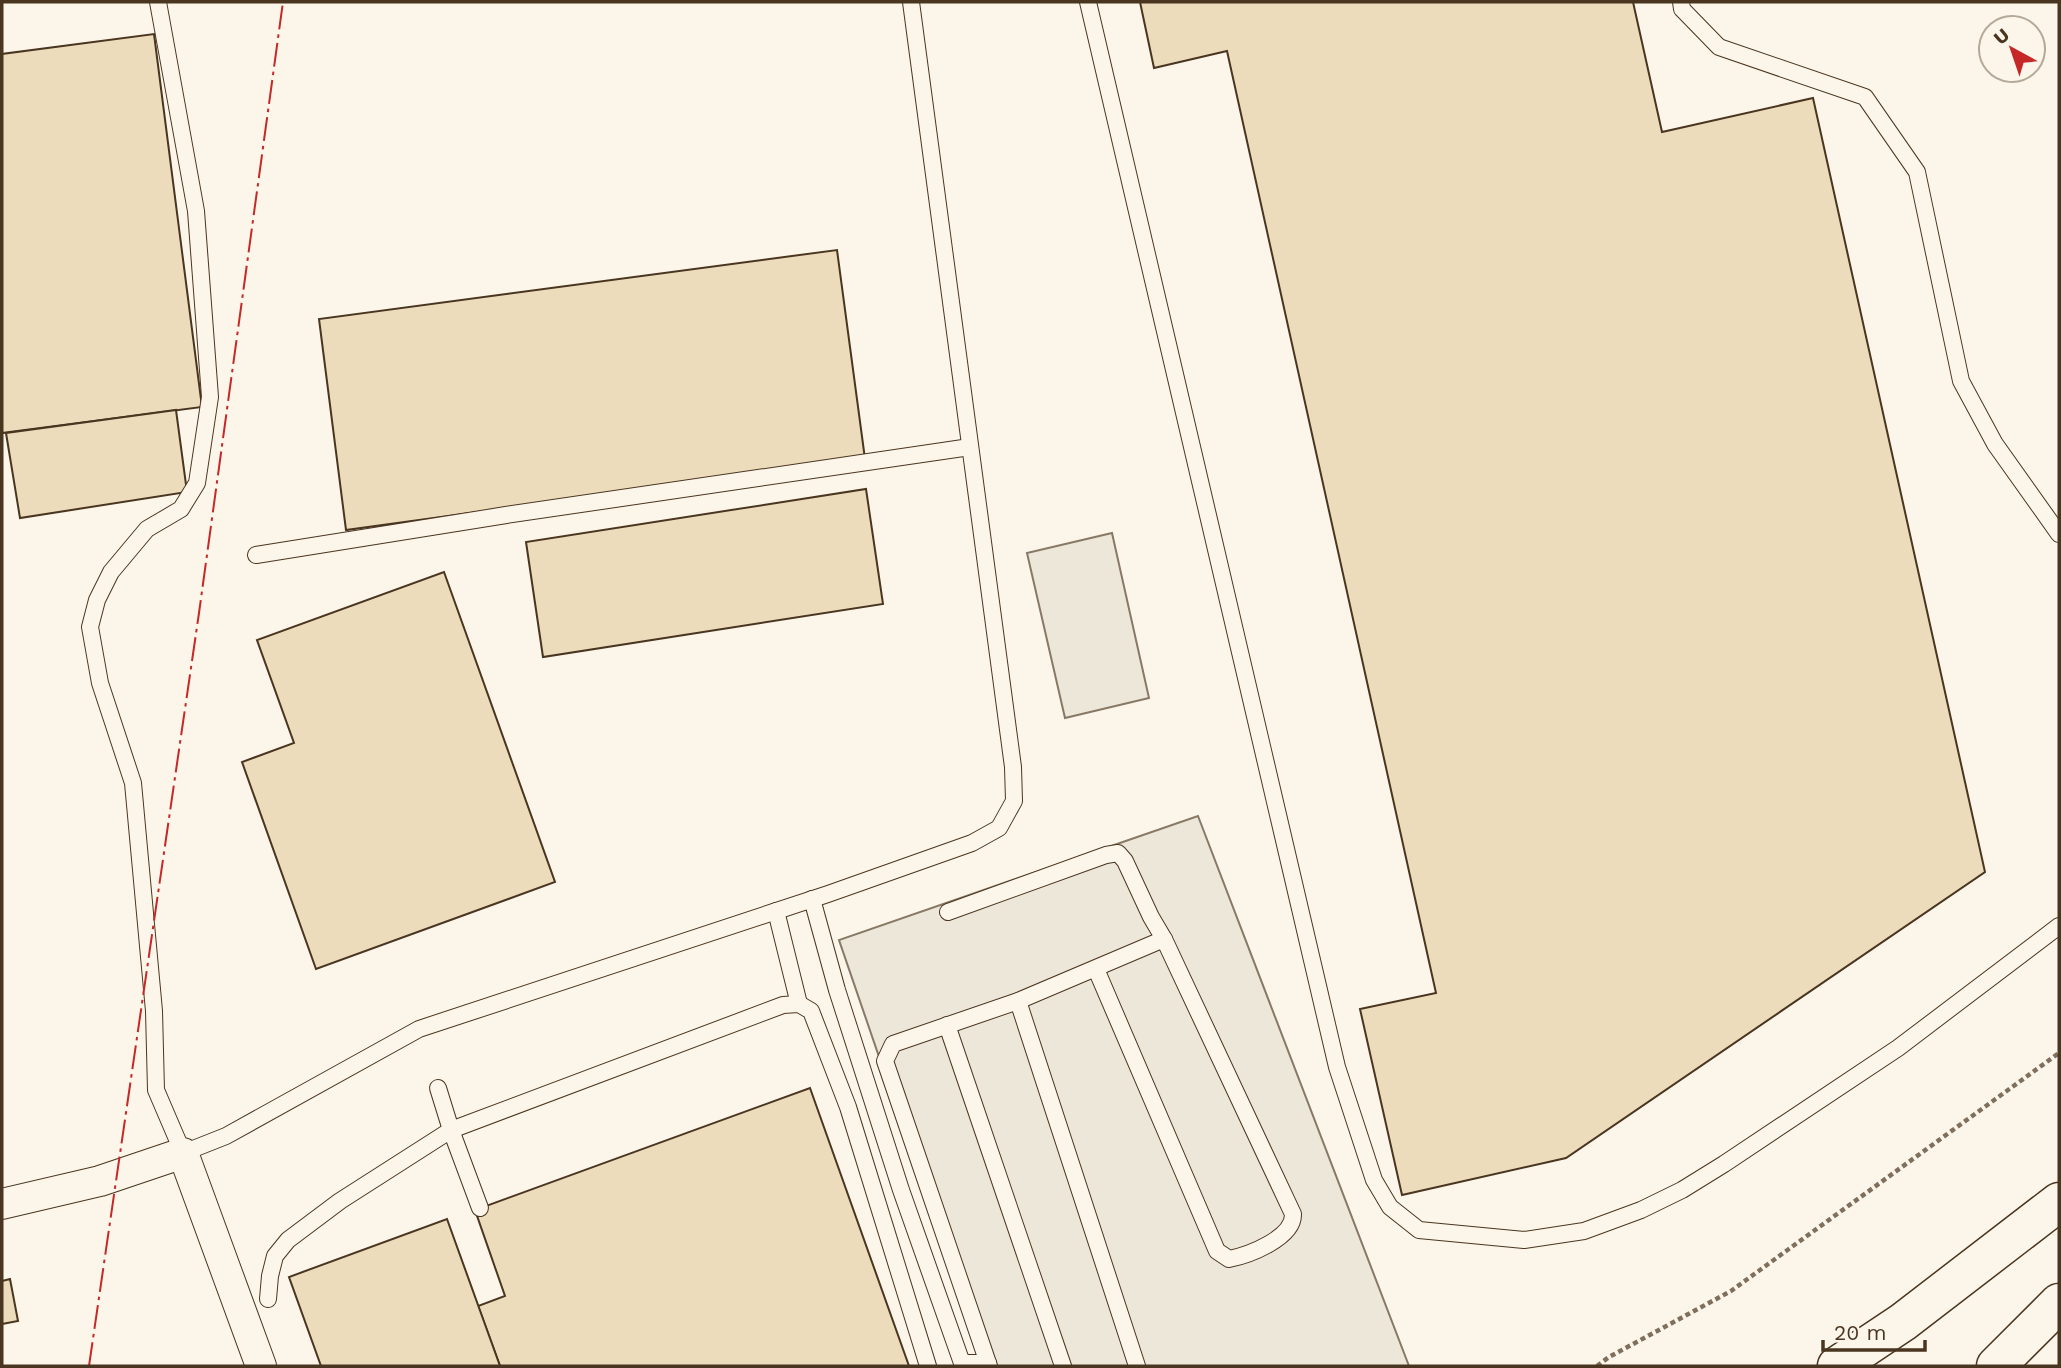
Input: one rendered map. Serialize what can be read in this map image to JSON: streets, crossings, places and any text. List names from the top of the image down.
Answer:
{
  "scale_bar": "20 m",
  "north": "top left"
}
